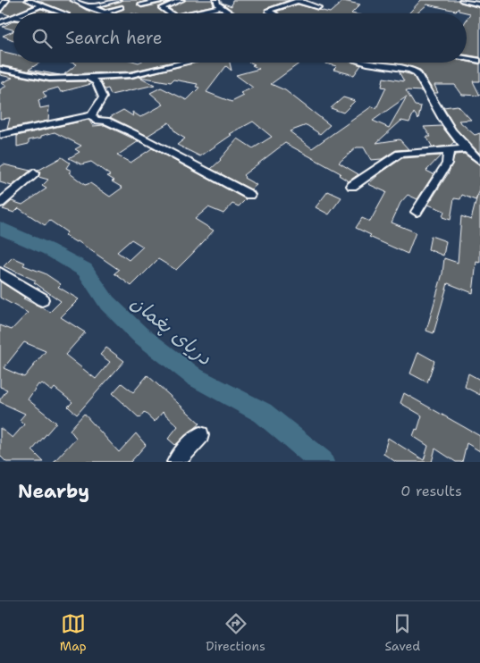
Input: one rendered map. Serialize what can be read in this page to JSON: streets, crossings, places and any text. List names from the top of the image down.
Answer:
{
  "water": ["دریای پغمان"],
  "page": {
    "search": "Search here",
    "heading": ["Nearby", "0 results"],
    "nav": ["Map", "Directions", "Saved"]
  }
}
